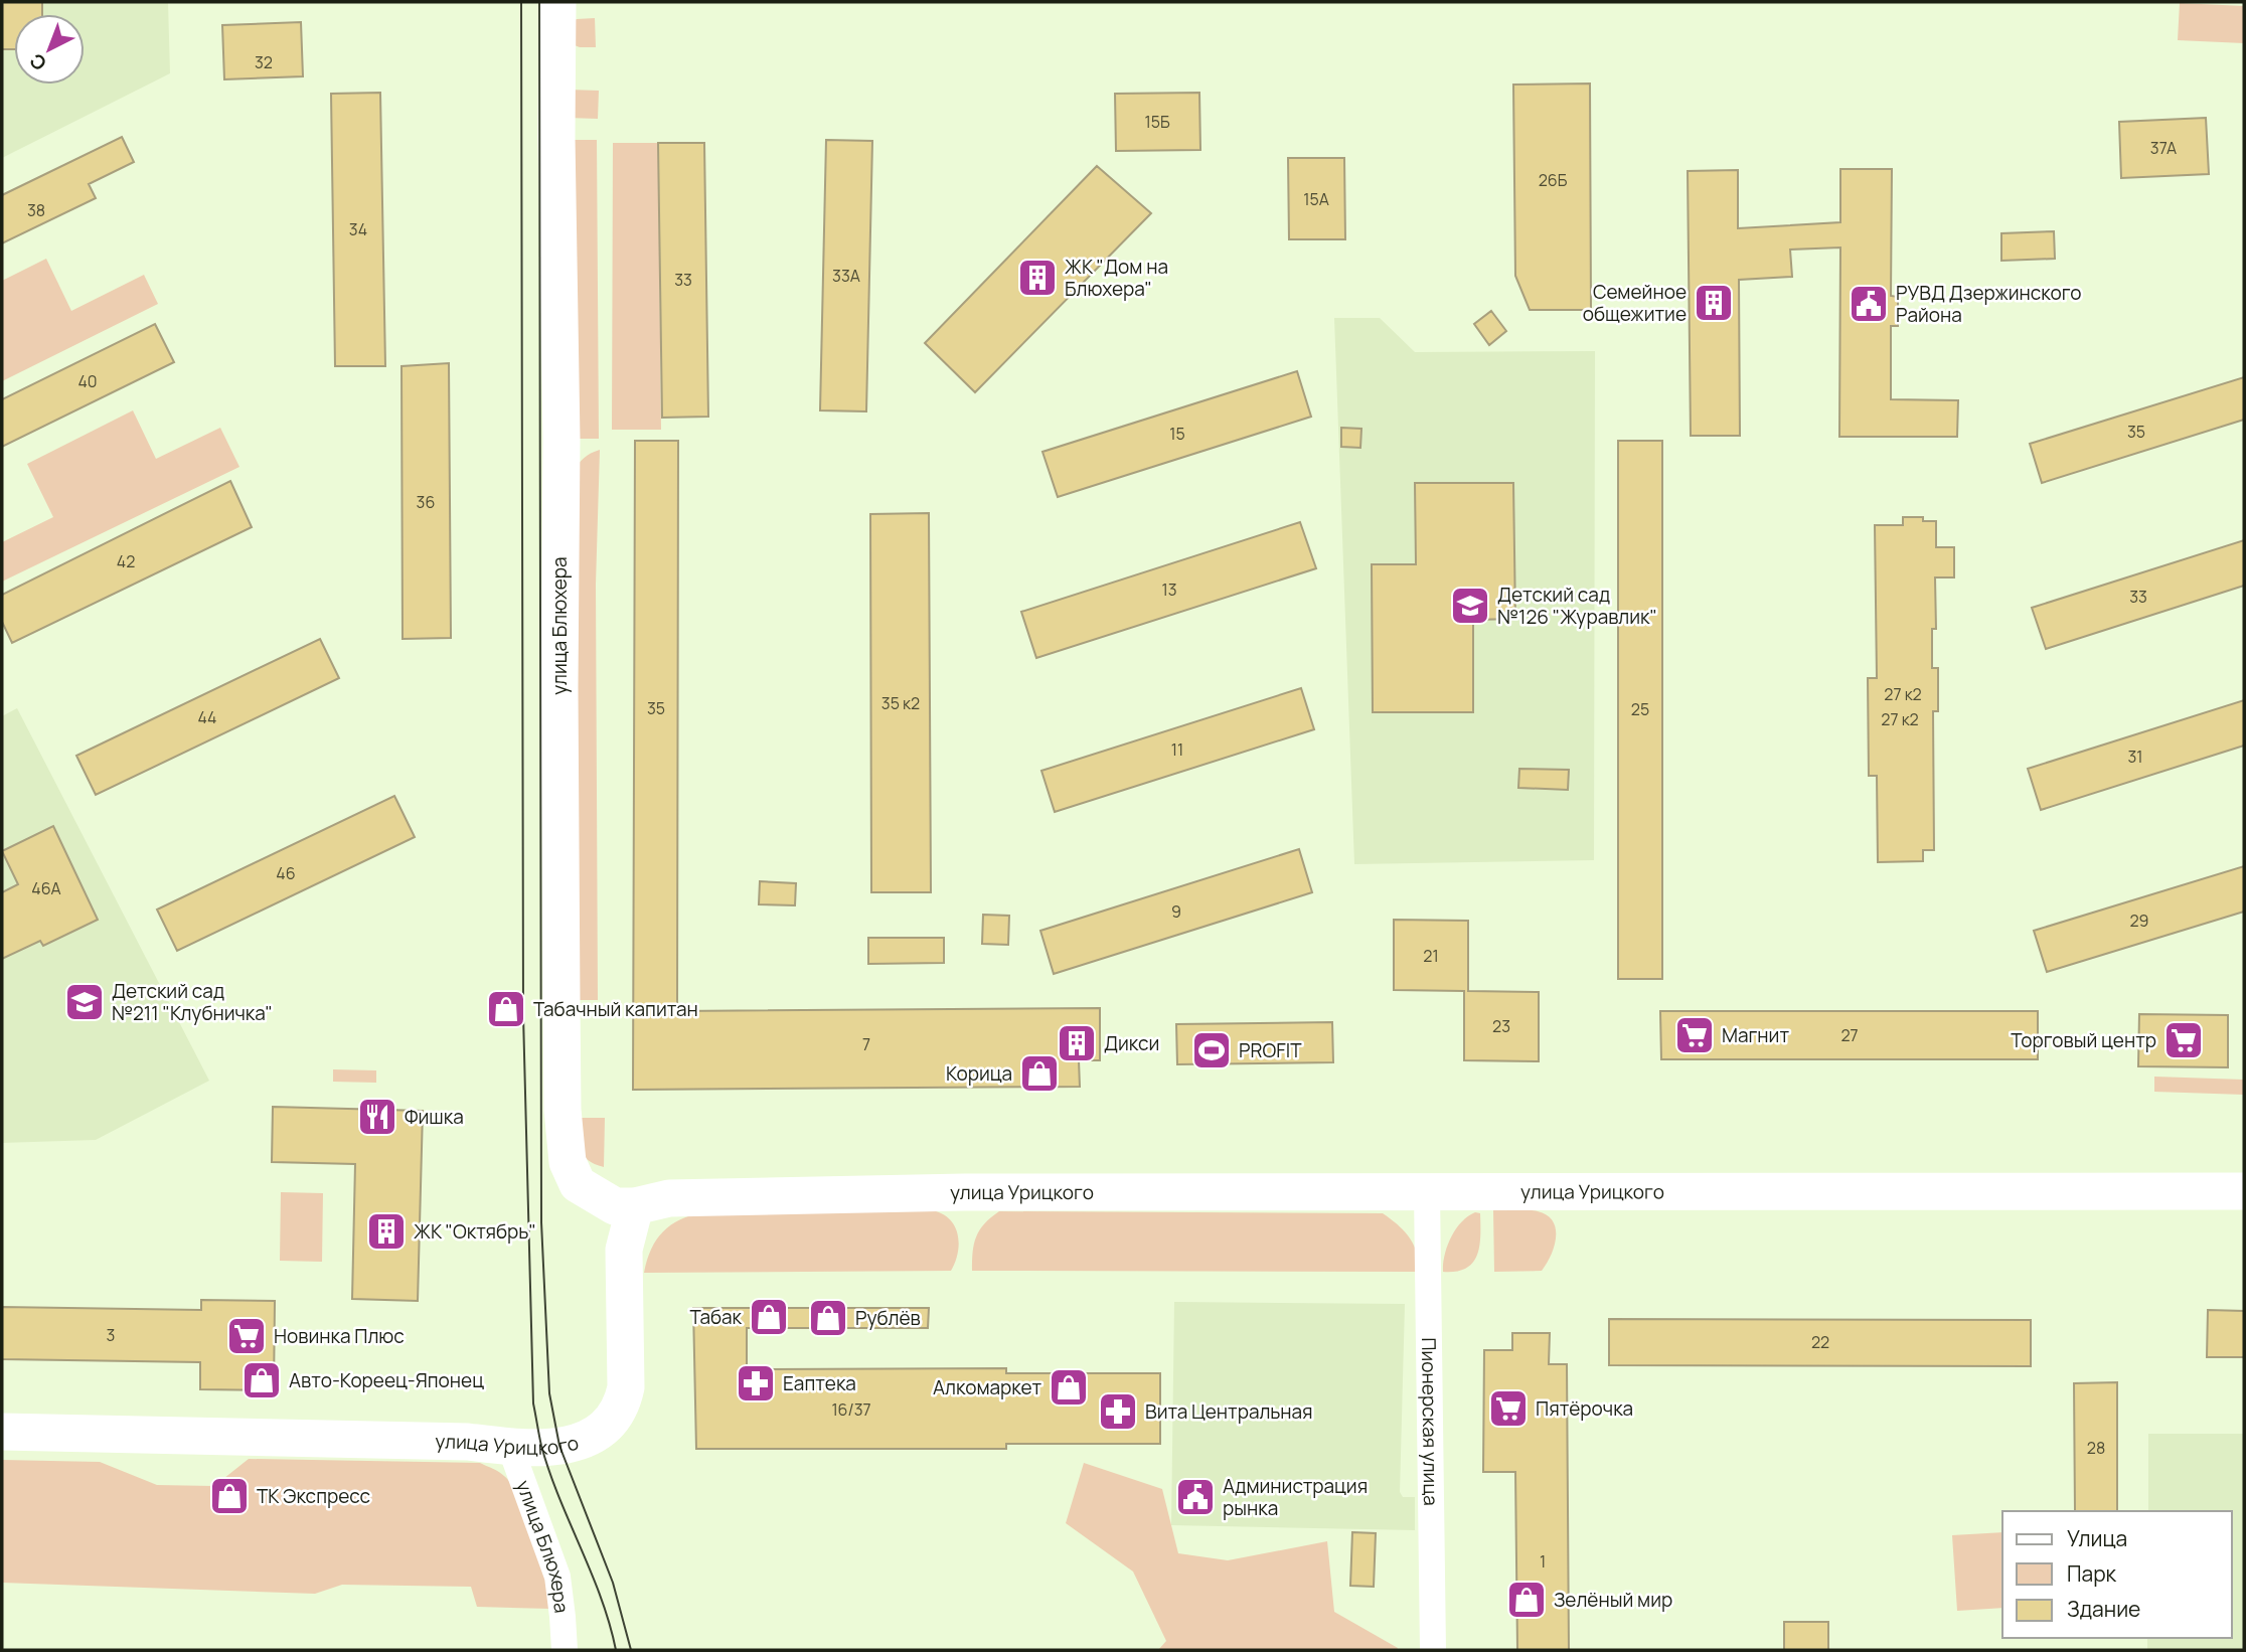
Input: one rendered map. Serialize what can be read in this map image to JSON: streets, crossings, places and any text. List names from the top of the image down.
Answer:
{
  "streets": {
    "street": ["улица Блюхера", "улица Урицкого", "Пионерская улица"]
  },
  "crossings": [
    ["улица Блюхера", "улица Урицкого"],
    ["улица Урицкого", "Пионерская улица"]
  ],
  "places": {
    "building": [
      "ЖК \"Дом на Блюхера\"",
      "Семейное общежитие",
      "Дикси",
      "ЖК \"Октябрь\""
    ],
    "public building": ["РУВД Дзержинского Района", "Администрация рынка"],
    "school or university": ["Детский сад №126 \"Журавлик\"", "Детский сад №211 \"Клубничка\""],
    "shop": [
      "Табачный капитан",
      "Корица",
      "Табак",
      "Рублёв",
      "Авто-Кореец-Японец",
      "Алкомаркет",
      "ТК Экспресс",
      "Зелёный мир"
    ],
    "supermarket": [
      "Магнит",
      "Торговый центр",
      "Новинка Плюс",
      "Пятёрочка"
    ],
    "sports": ["PROFIT"],
    "restaurant": ["Фишка"],
    "pharmacy": ["Еаптека", "Вита Центральная"]
  },
  "house_numbers": [
    "32",
    "15Б",
    "37А",
    "26Б",
    "15А",
    "38",
    "34",
    "33А",
    "33",
    "40",
    "35",
    "15",
    "36",
    "42",
    "13",
    "33",
    "27 к2",
    "35 к2",
    "35",
    "25",
    "44",
    "27 к2",
    "11",
    "31",
    "46",
    "46А",
    "9",
    "29",
    "21",
    "23",
    "27",
    "7",
    "3",
    "22",
    "16/37",
    "28",
    "1"
  ],
  "legend": ["Улица", "Парк", "Здание"],
  "north": "bottom left"
}
